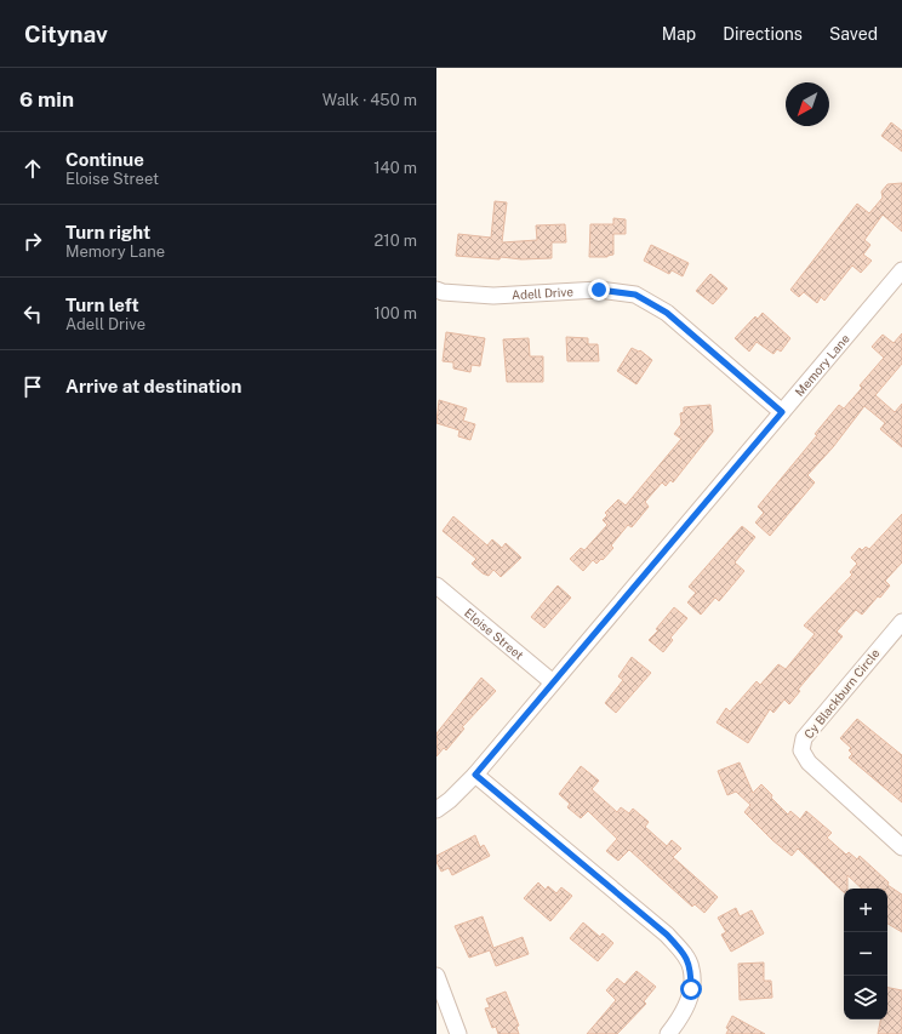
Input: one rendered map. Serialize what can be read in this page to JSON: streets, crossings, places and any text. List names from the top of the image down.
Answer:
{
  "streets": {
    "street": [
      "Adell Drive",
      "Memory Lane",
      "Eloise Street",
      "Cy Blackburn Circle"
    ]
  },
  "crossings": [
    ["Adell Drive", "Memory Lane"],
    ["Memory Lane", "Eloise Street"]
  ],
  "north": "bottom left",
  "page": {
    "header": "Citynav",
    "nav": ["Map", "Directions", "Saved"],
    "heading": ["6 min", "Walk · 450 m"],
    "list": [
      ["Continue", "Eloise Street", "140 m"],
      ["Turn right", "Memory Lane", "210 m"],
      ["Turn left", "Adell Drive", "100 m"],
      "Arrive at destination"
    ],
    "map_buttons": ["+", "−"]
  }
}
